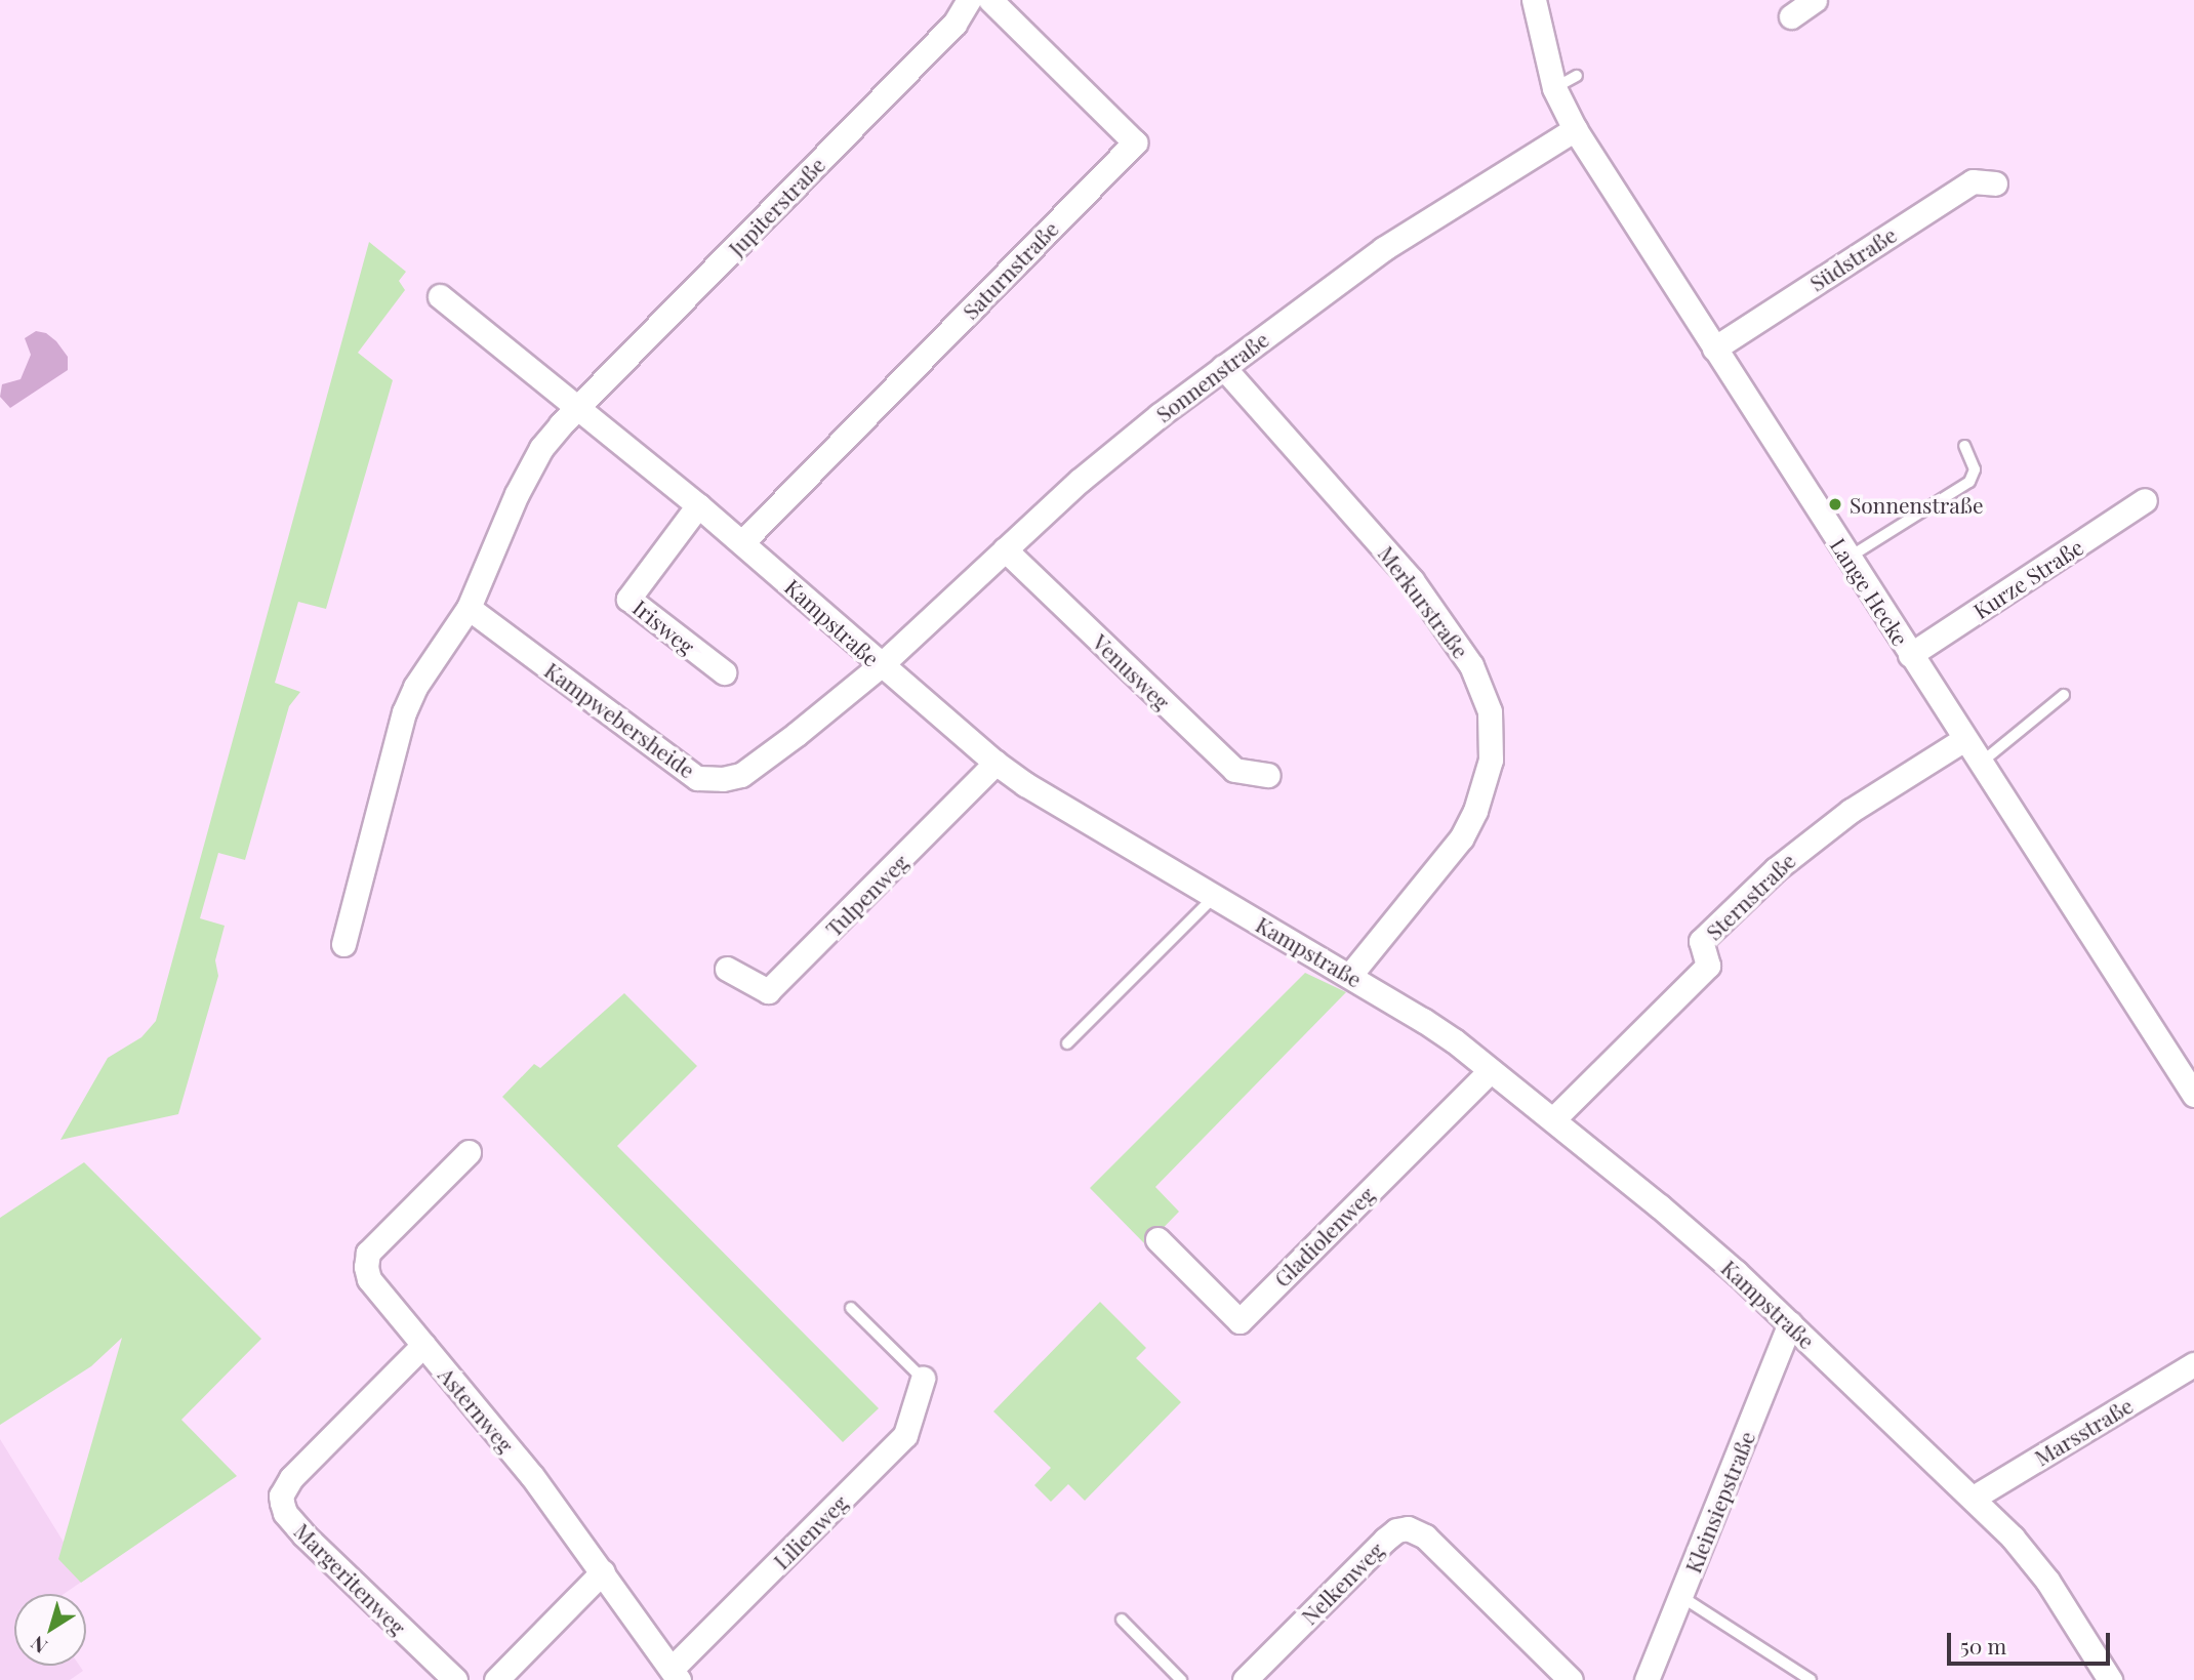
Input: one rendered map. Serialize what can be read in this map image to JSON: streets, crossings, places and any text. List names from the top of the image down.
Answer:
{
  "streets": {
    "street": [
      "Jupiterstraße",
      "Südstraße",
      "Saturnstraße",
      "Sonnenstraße",
      "Kurze Straße",
      "Lange Hecke",
      "Merkurstraße",
      "Kampstraße",
      "Irisweg",
      "Venusweg",
      "Kampwebersheide",
      "Tulpenweg",
      "Sternstraße",
      "Gladiolenweg",
      "Asternweg",
      "Marsstraße",
      "Kleinsiepstraße",
      "Lilienweg",
      "Margeritenweg",
      "Nelkenweg"
    ]
  },
  "crossings": [
    ["Jupiterstraße", "Kampstraße"],
    ["Südstraße", "Lange Hecke"],
    ["Saturnstraße", "Kampstraße"],
    ["Sonnenstraße", "Lange Hecke"],
    ["Sonnenstraße", "Merkurstraße"],
    ["Sonnenstraße", "Kampstraße"],
    ["Sonnenstraße", "Venusweg"],
    ["Sonnenstraße", "Kampwebersheide"],
    ["Kurze Straße", "Lange Hecke"],
    ["Lange Hecke", "Sternstraße"],
    ["Merkurstraße", "Kampstraße"],
    ["Kampstraße", "Irisweg"],
    ["Kampstraße", "Kampwebersheide"],
    ["Kampstraße", "Tulpenweg"],
    ["Kampstraße", "Sternstraße"],
    ["Kampstraße", "Gladiolenweg"],
    ["Kampstraße", "Marsstraße"],
    ["Kampstraße", "Kleinsiepstraße"],
    ["Asternweg", "Lilienweg"],
    ["Asternweg", "Margeritenweg"]
  ],
  "places": ["Sonnenstraße"],
  "scale_bar": "50 m",
  "north": "bottom left"
}
